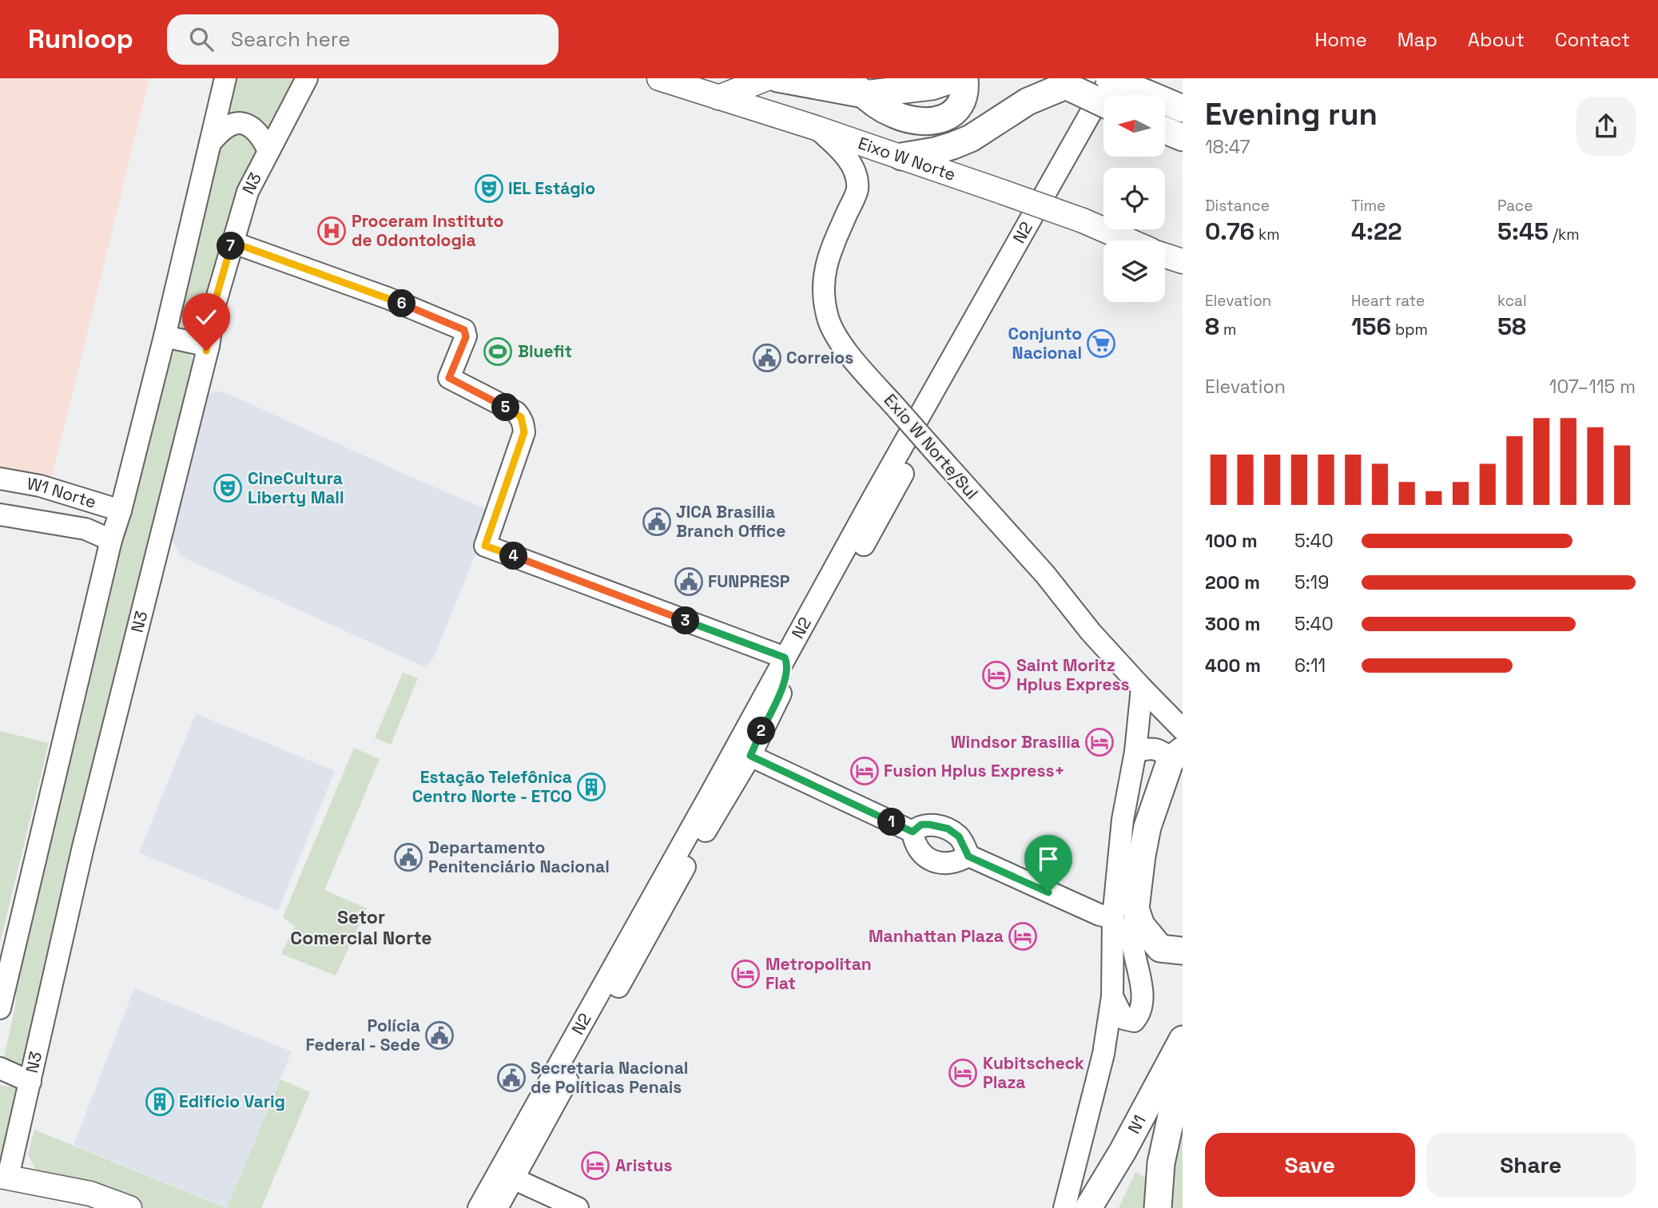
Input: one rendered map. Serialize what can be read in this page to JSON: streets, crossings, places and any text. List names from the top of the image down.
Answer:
{
  "streets": {
    "highway": ["N1"],
    "main road": [
      "Eixo W Norte",
      "N3",
      "N2",
      "Exio W Norte/Sul",
      "W1 Norte"
    ]
  },
  "crossings": [
    ["Eixo W Norte", "Exio W Norte/Sul"]
  ],
  "districts": ["Setor Comercial Norte"],
  "places": {
    "theatre": ["IEL Estágio", "CineCultura Liberty Mall"],
    "hospital": ["Proceram Instituto de Odontologia"],
    "supermarket": ["Conjunto Nacional"],
    "sports": ["Bluefit"],
    "public building": [
      "Correios",
      "JICA Brasilia Branch Office",
      "FUNPRESP",
      "Departamento Penitenciário Nacional",
      "Polícia Federal - Sede",
      "Secretaria Nacional de Políticas Penais"
    ],
    "hotel": [
      "Saint Moritz Hplus Express",
      "Windsor Brasilia",
      "Fusion Hplus Express+",
      "Manhattan Plaza",
      "Metropolitan Flat",
      "Kubitscheck Plaza",
      "Aristus"
    ],
    "building": ["Estação Telefônica Centro Norte - ETCO", "Edifício Varig"]
  },
  "north": "left",
  "page": {
    "header": "Runloop",
    "search": "Search here",
    "nav": [
      "Home",
      "Map",
      "About",
      "Contact"
    ],
    "heading": ["Evening run", "18:47"],
    "stats": [
      ["Distance", "0.76 km"],
      ["Time", "4:22"],
      ["Pace", "5:45 /km"],
      ["Elevation", "8 m"],
      ["Heart rate", "156 bpm"],
      ["kcal", "58"]
    ],
    "pins": [
      "7",
      "6",
      "5",
      "4",
      "3",
      "2",
      "1"
    ],
    "chart": ["Elevation", "107–115 m"],
    "list": [
      {
        "name": "100 m",
        "note": "5:40"
      },
      {
        "name": "200 m",
        "note": "5:19"
      },
      {
        "name": "300 m",
        "note": "5:40"
      },
      {
        "name": "400 m",
        "note": "6:11"
      }
    ],
    "buttons": ["Save", "Share"]
  }
}
